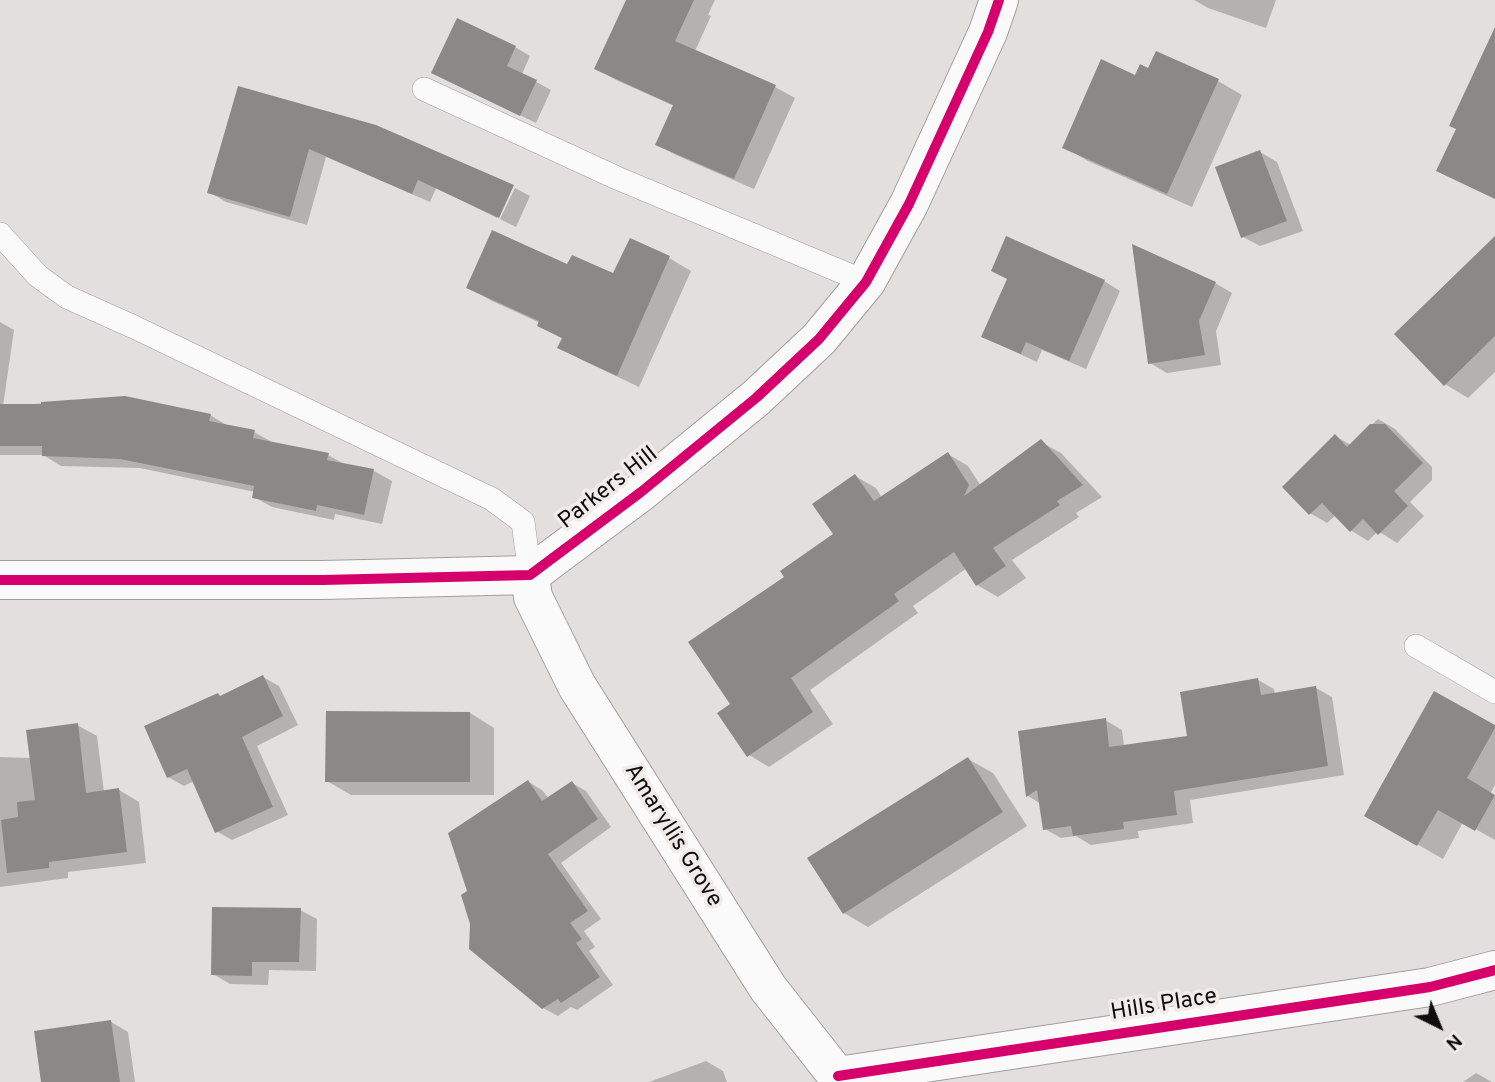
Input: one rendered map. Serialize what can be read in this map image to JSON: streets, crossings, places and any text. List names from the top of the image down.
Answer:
{
  "streets": {
    "street": ["Parkers Hill", "Amaryllis Grove", "Hills Place"]
  },
  "crossings": [
    ["Parkers Hill", "Amaryllis Grove"],
    ["Amaryllis Grove", "Hills Place"]
  ],
  "north": "bottom right"
}
